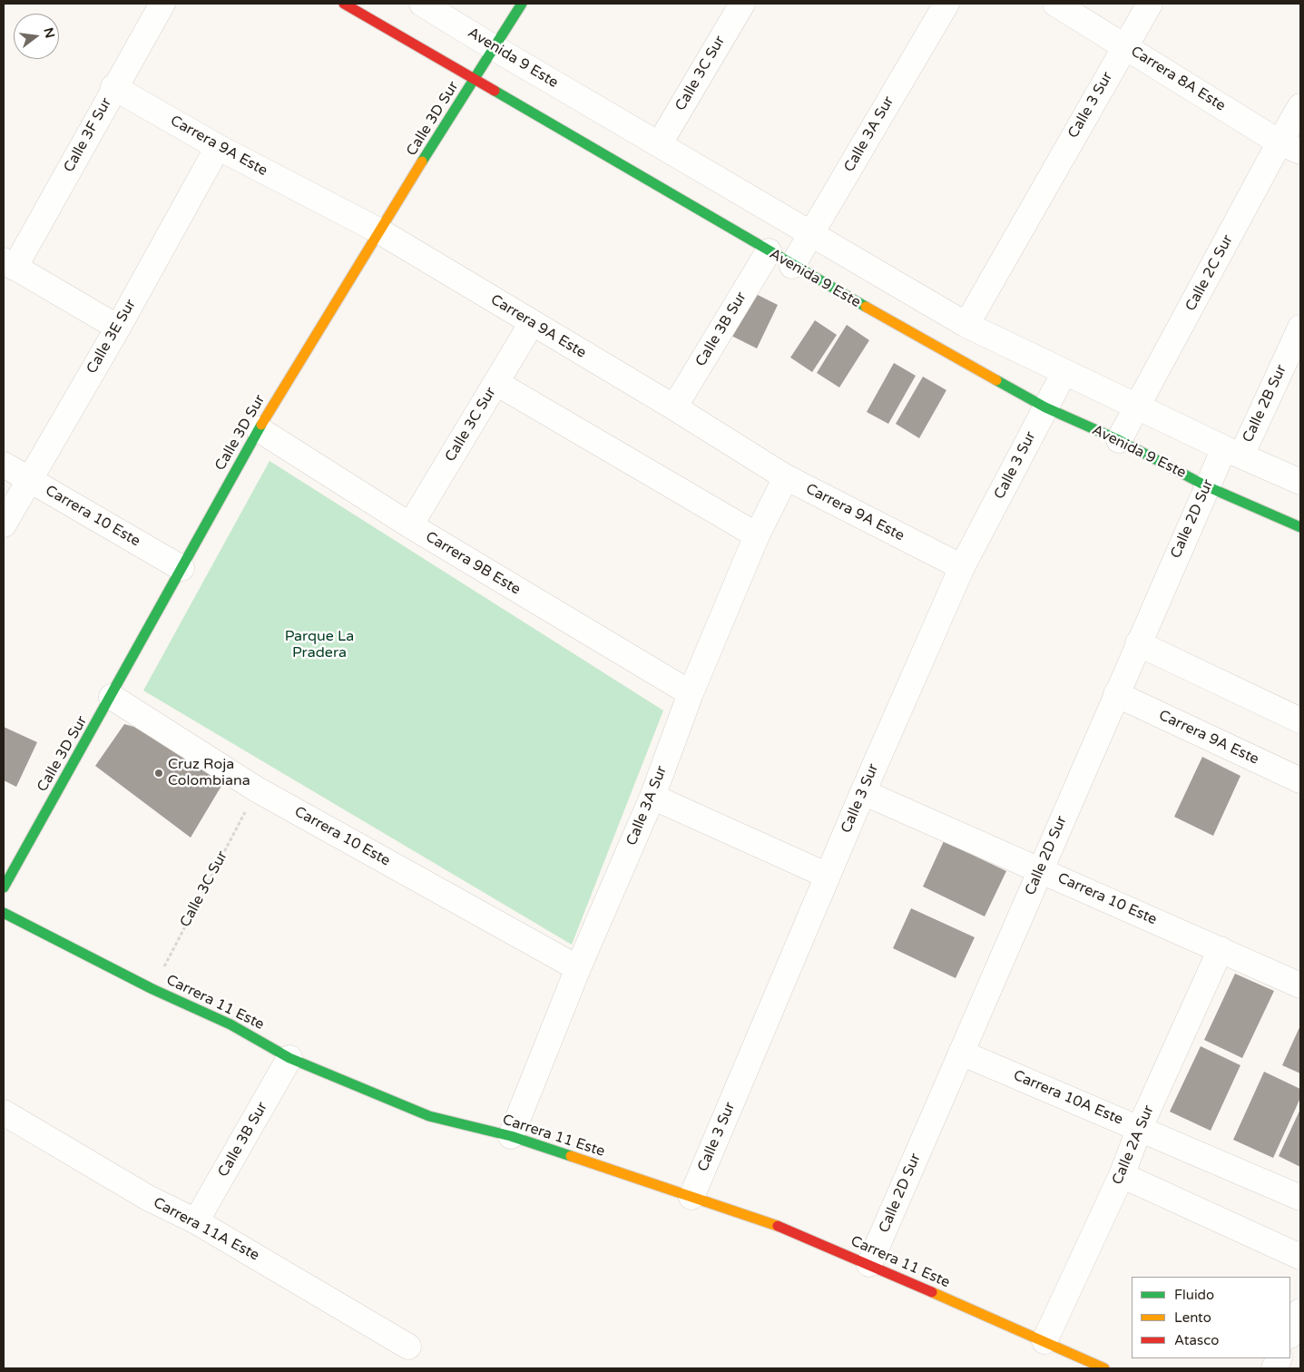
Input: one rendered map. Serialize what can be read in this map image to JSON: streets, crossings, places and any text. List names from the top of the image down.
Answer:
{
  "streets": {
    "street": [
      "Avenida 9 Este",
      "Calle 3C Sur",
      "Carrera 8A Este",
      "Calle 3 Sur",
      "Calle 3D Sur",
      "Calle 3A Sur",
      "Calle 3F Sur",
      "Carrera 9A Este",
      "Calle 2C Sur",
      "Calle 3B Sur",
      "Calle 3E Sur",
      "Calle 2B Sur",
      "Carrera 10 Este",
      "Calle 2D Sur",
      "Carrera 9B Este",
      "Carrera 11 Este",
      "Carrera 10A Este",
      "Calle 2A Sur",
      "Carrera 11A Este"
    ]
  },
  "crossings": [
    ["Avenida 9 Este", "Calle 3C Sur"],
    ["Avenida 9 Este", "Calle 3 Sur"],
    ["Avenida 9 Este", "Calle 3D Sur"],
    ["Avenida 9 Este", "Calle 3A Sur"],
    ["Avenida 9 Este", "Calle 2C Sur"],
    ["Avenida 9 Este", "Calle 3B Sur"],
    ["Avenida 9 Este", "Calle 2B Sur"],
    ["Avenida 9 Este", "Calle 2D Sur"],
    ["Calle 3C Sur", "Carrera 9A Este"],
    ["Calle 3C Sur", "Carrera 10 Este"],
    ["Calle 3C Sur", "Carrera 9B Este"],
    ["Calle 3C Sur", "Carrera 11 Este"],
    ["Carrera 8A Este", "Calle 3 Sur"],
    ["Carrera 8A Este", "Calle 2C Sur"],
    ["Calle 3 Sur", "Carrera 9A Este"],
    ["Calle 3 Sur", "Carrera 10 Este"],
    ["Calle 3 Sur", "Carrera 11 Este"],
    ["Calle 3D Sur", "Carrera 9A Este"],
    ["Calle 3D Sur", "Carrera 10 Este"],
    ["Calle 3D Sur", "Carrera 9B Este"],
    ["Calle 3A Sur", "Carrera 9A Este"],
    ["Calle 3A Sur", "Carrera 10 Este"],
    ["Calle 3A Sur", "Carrera 9B Este"],
    ["Calle 3A Sur", "Carrera 11 Este"],
    ["Calle 3F Sur", "Carrera 9A Este"],
    ["Carrera 9A Este", "Calle 3B Sur"],
    ["Carrera 9A Este", "Calle 3E Sur"],
    ["Carrera 9A Este", "Calle 2D Sur"],
    ["Calle 3B Sur", "Carrera 11 Este"],
    ["Calle 3B Sur", "Carrera 11A Este"],
    ["Calle 3E Sur", "Carrera 10 Este"],
    ["Calle 2B Sur", "Calle 2D Sur"],
    ["Carrera 10 Este", "Calle 2D Sur"],
    ["Carrera 10 Este", "Calle 2A Sur"],
    ["Calle 2D Sur", "Carrera 11 Este"],
    ["Calle 2D Sur", "Carrera 10A Este"],
    ["Carrera 11 Este", "Calle 2A Sur"],
    ["Carrera 10A Este", "Calle 2A Sur"]
  ],
  "parks": ["Parque La Pradera"],
  "places": ["Cruz Roja Colombiana"],
  "legend": ["Fluido", "Lento", "Atasco"],
  "north": "right"
}
